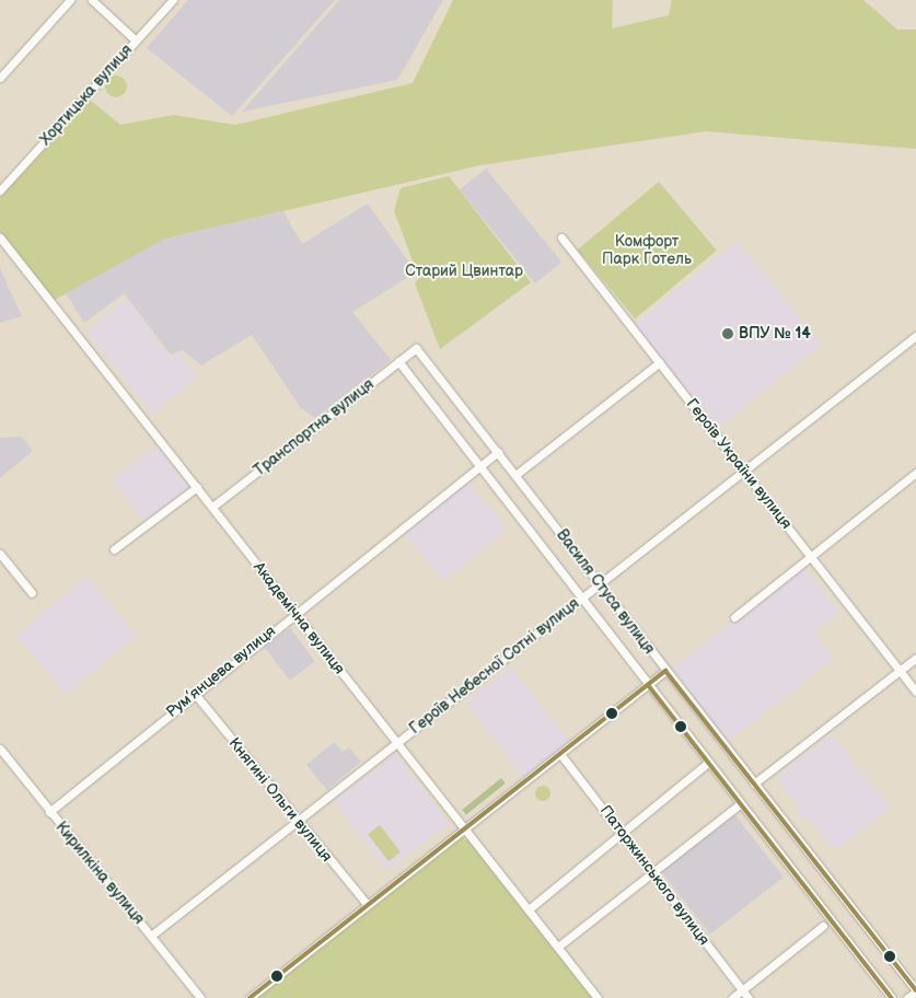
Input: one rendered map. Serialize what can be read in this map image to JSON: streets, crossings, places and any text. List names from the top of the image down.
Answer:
{
  "streets": {
    "street": [
      "Хортицька вулиця",
      "Транспортна вулиця",
      "Героїв України вулиця",
      "Василя Стуса вулиця",
      "Академічна вулиця",
      "Героїв Небесної Сотні вулиця",
      "Рум’янцева вулиця",
      "Княгині Ольги вулиця",
      "Кирилкіна вулиця",
      "Паторжинського вулиця"
    ]
  },
  "crossings": [
    ["Транспортна вулиця", "Василя Стуса вулиця"],
    ["Транспортна вулиця", "Академічна вулиця"],
    ["Героїв України вулиця", "Героїв Небесної Сотні вулиця"],
    ["Василя Стуса вулиця", "Героїв Небесної Сотні вулиця"],
    ["Василя Стуса вулиця", "Рум’янцева вулиця"],
    ["Академічна вулиця", "Героїв Небесної Сотні вулиця"],
    ["Академічна вулиця", "Рум’янцева вулиця"],
    ["Героїв Небесної Сотні вулиця", "Княгині Ольги вулиця"],
    ["Героїв Небесної Сотні вулиця", "Кирилкіна вулиця"],
    ["Рум’янцева вулиця", "Княгині Ольги вулиця"],
    ["Рум’янцева вулиця", "Кирилкіна вулиця"]
  ],
  "parks": ["Комфорт Парк Готель", "Старий Цвинтар"],
  "places": ["ВПУ № 14"]
}
